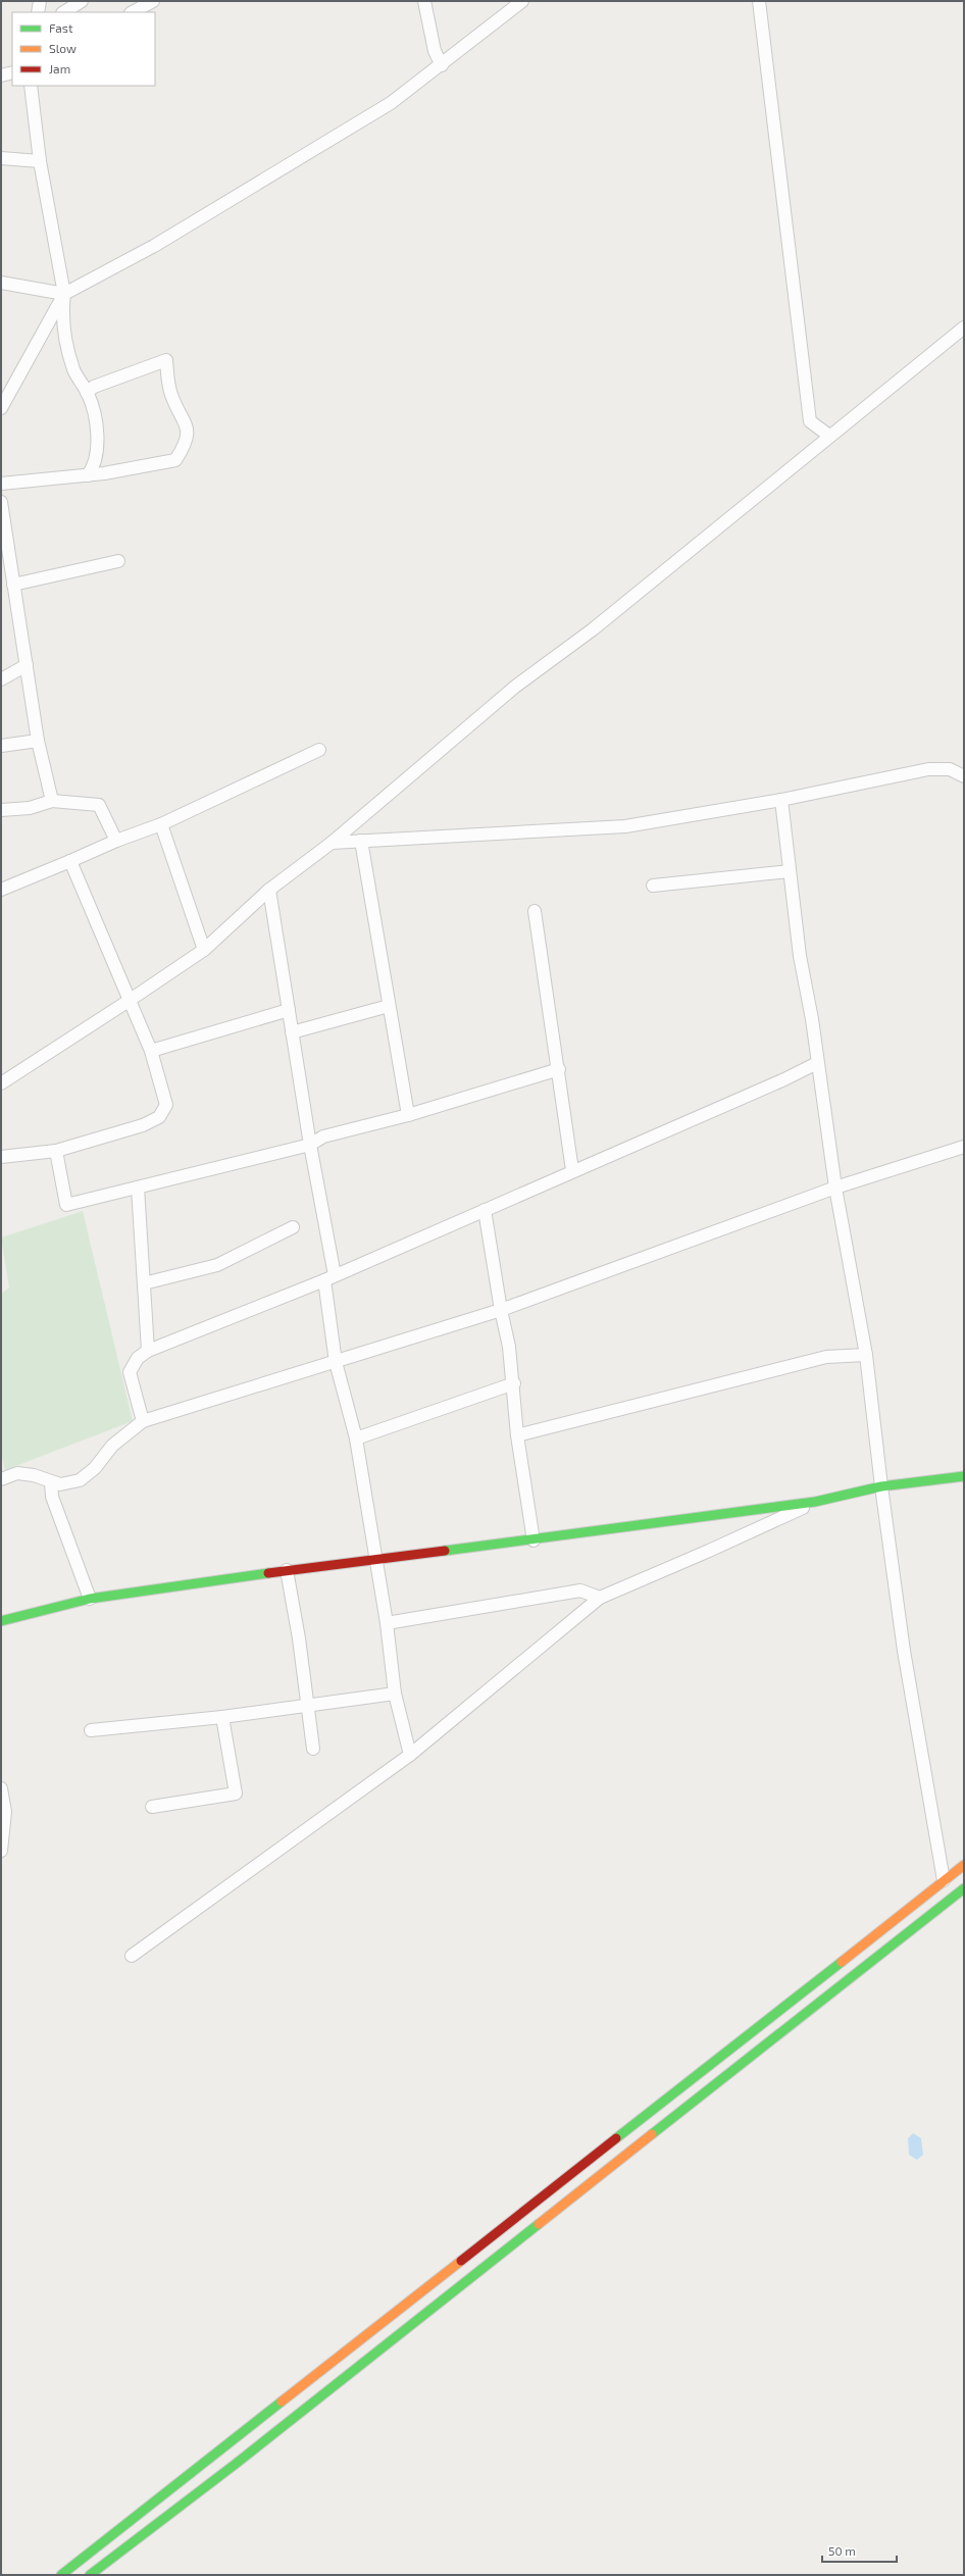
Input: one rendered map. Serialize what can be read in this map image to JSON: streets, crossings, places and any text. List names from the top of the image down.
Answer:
{
  "legend": ["Fast", "Slow", "Jam"],
  "scale_bar": "50 m"
}
